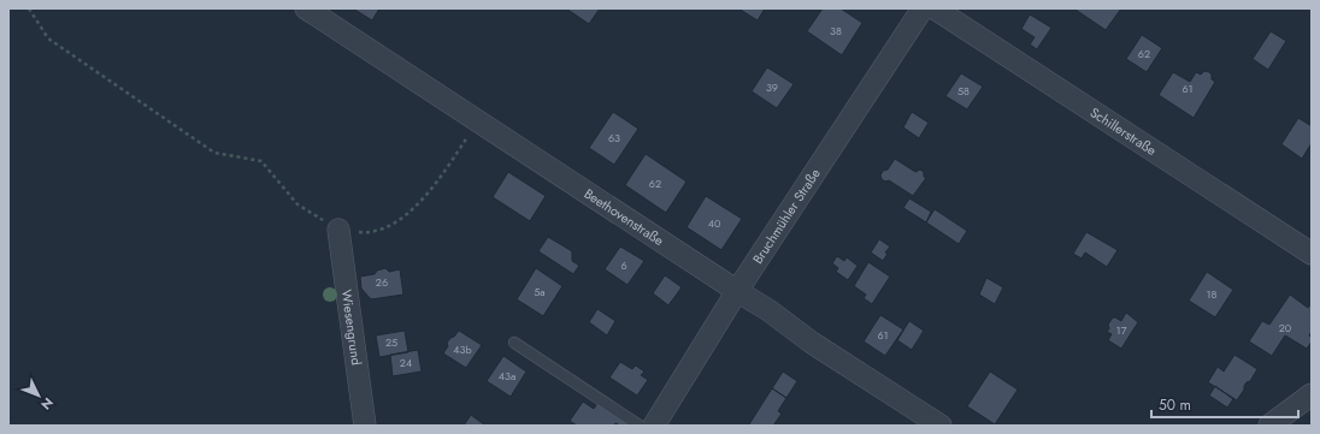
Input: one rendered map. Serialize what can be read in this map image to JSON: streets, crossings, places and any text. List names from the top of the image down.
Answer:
{
  "streets": {
    "street": [
      "Schillerstraße",
      "Beethovenstraße",
      "Bruchmühler Straße",
      "Wiesengrund"
    ]
  },
  "crossings": [
    ["Beethovenstraße", "Bruchmühler Straße"]
  ],
  "house_numbers": [
    "38",
    "62",
    "39",
    "61",
    "58",
    "63",
    "62",
    "40",
    "6",
    "26",
    "5a",
    "18",
    "20",
    "17",
    "61",
    "25",
    "43b",
    "24",
    "43a"
  ],
  "scale_bar": "50 m",
  "north": "bottom right"
}
